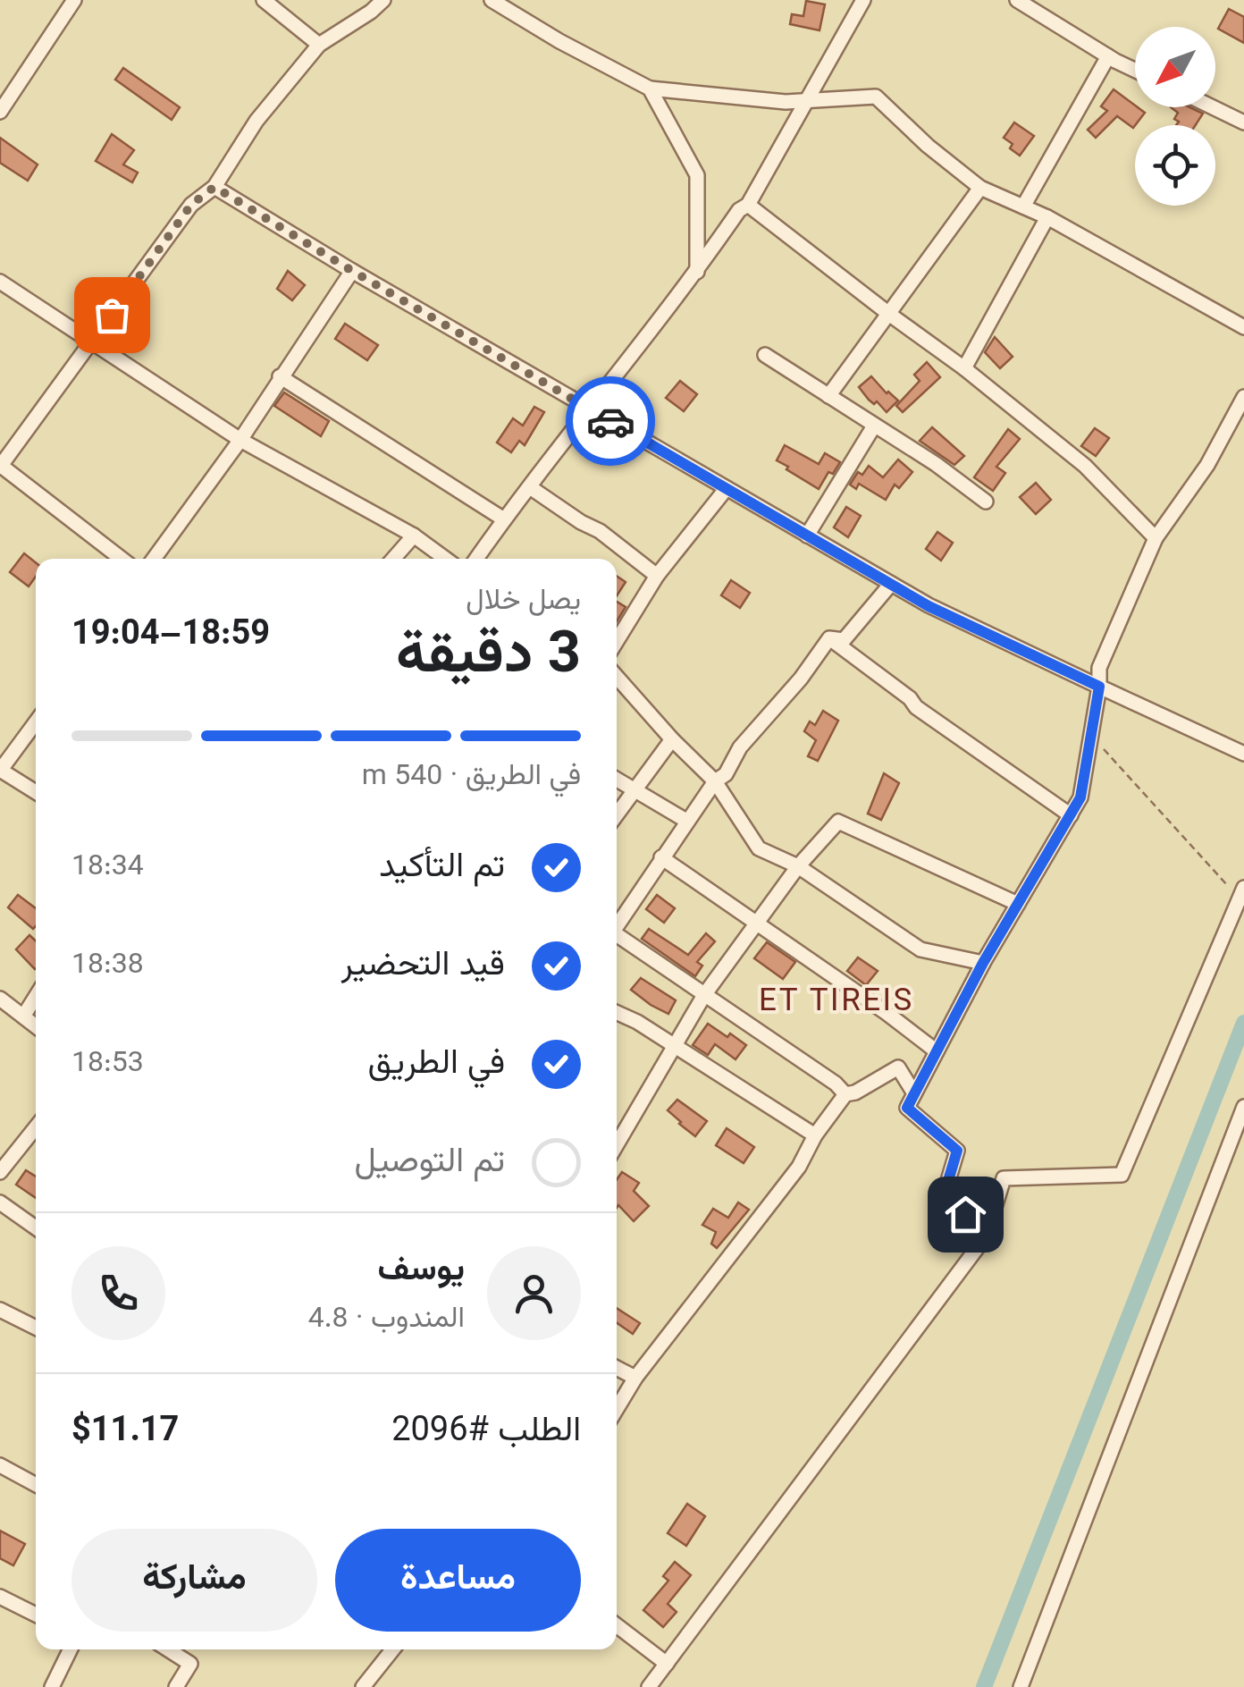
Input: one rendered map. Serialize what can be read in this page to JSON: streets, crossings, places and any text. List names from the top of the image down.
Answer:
{
  "districts": ["ET TIREIS"],
  "north": "bottom left",
  "page": {
    "heading": ["3 دقيقة", "يصل خلال", "18:59–19:04"],
    "panel": [
      "يوسف",
      "المندوب · 4.8",
      "الطلب #2096",
      "$11.17"
    ],
    "bar": "في الطريق · 540 m",
    "list": [
      ["تم التأكيد", "18:34"],
      ["قيد التحضير", "18:38"],
      ["في الطريق", "18:53"],
      "تم التوصيل"
    ],
    "buttons": ["مساعدة", "مشاركة"]
  }
}
